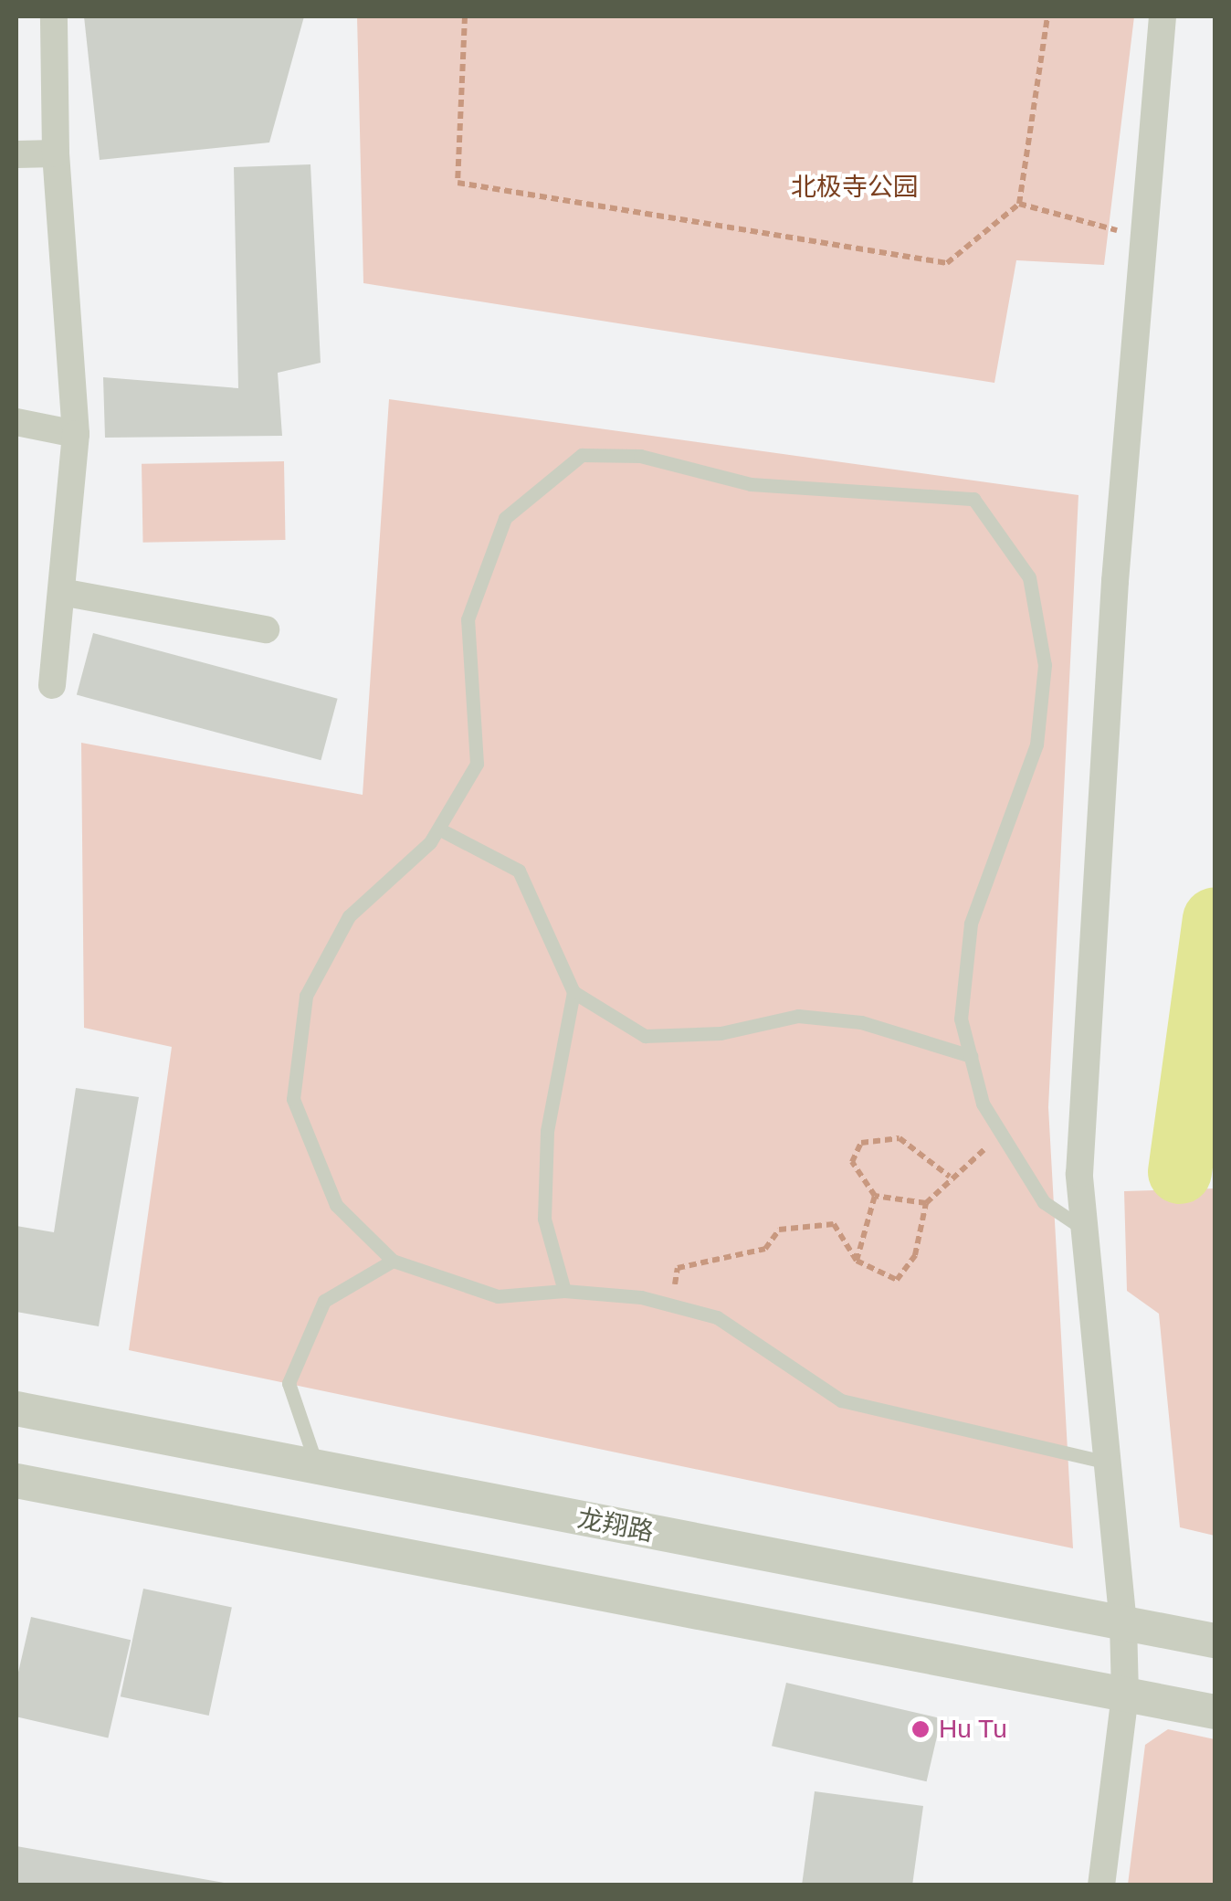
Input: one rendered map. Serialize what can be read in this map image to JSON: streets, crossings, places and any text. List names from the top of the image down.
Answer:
{
  "streets": {
    "street": ["龙翔路"]
  },
  "parks": ["北极寺公园"],
  "places": ["Hu Tu"]
}
